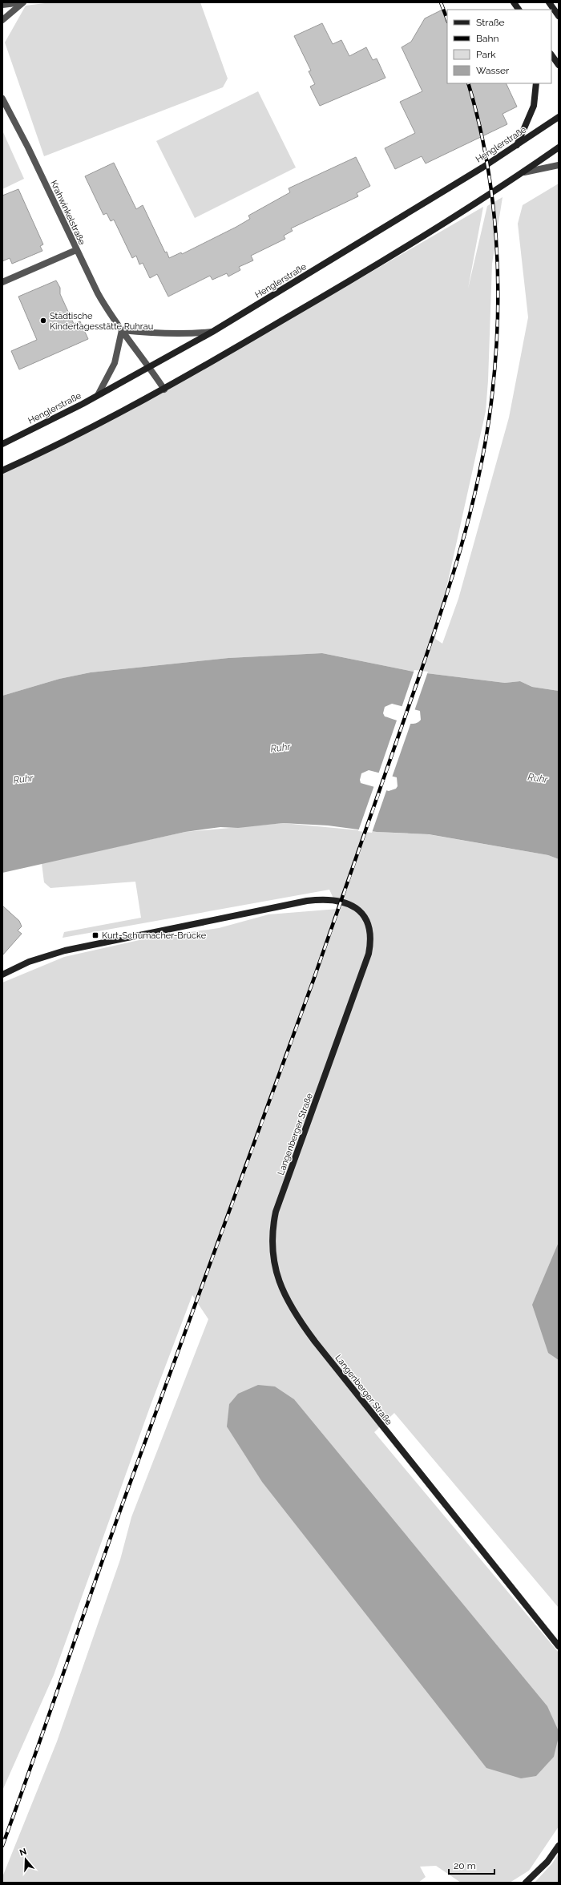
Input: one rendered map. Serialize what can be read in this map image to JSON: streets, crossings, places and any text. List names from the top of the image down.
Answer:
{
  "streets": {
    "main road": ["Henglerstraße", "Langenberger Straße"],
    "street": ["Krahwinkelstraße"]
  },
  "crossings": [
    ["Henglerstraße", "Krahwinkelstraße"]
  ],
  "water": ["Ruhr"],
  "places": {
    "other": ["Städtische Kindertagesstätte Ruhrau"],
    "transit": ["Kurt-Schumacher-Brücke"]
  },
  "legend": [
    "Straße",
    "Bahn",
    "Park",
    "Wasser"
  ],
  "scale_bar": "20 m",
  "north": "top"
}
